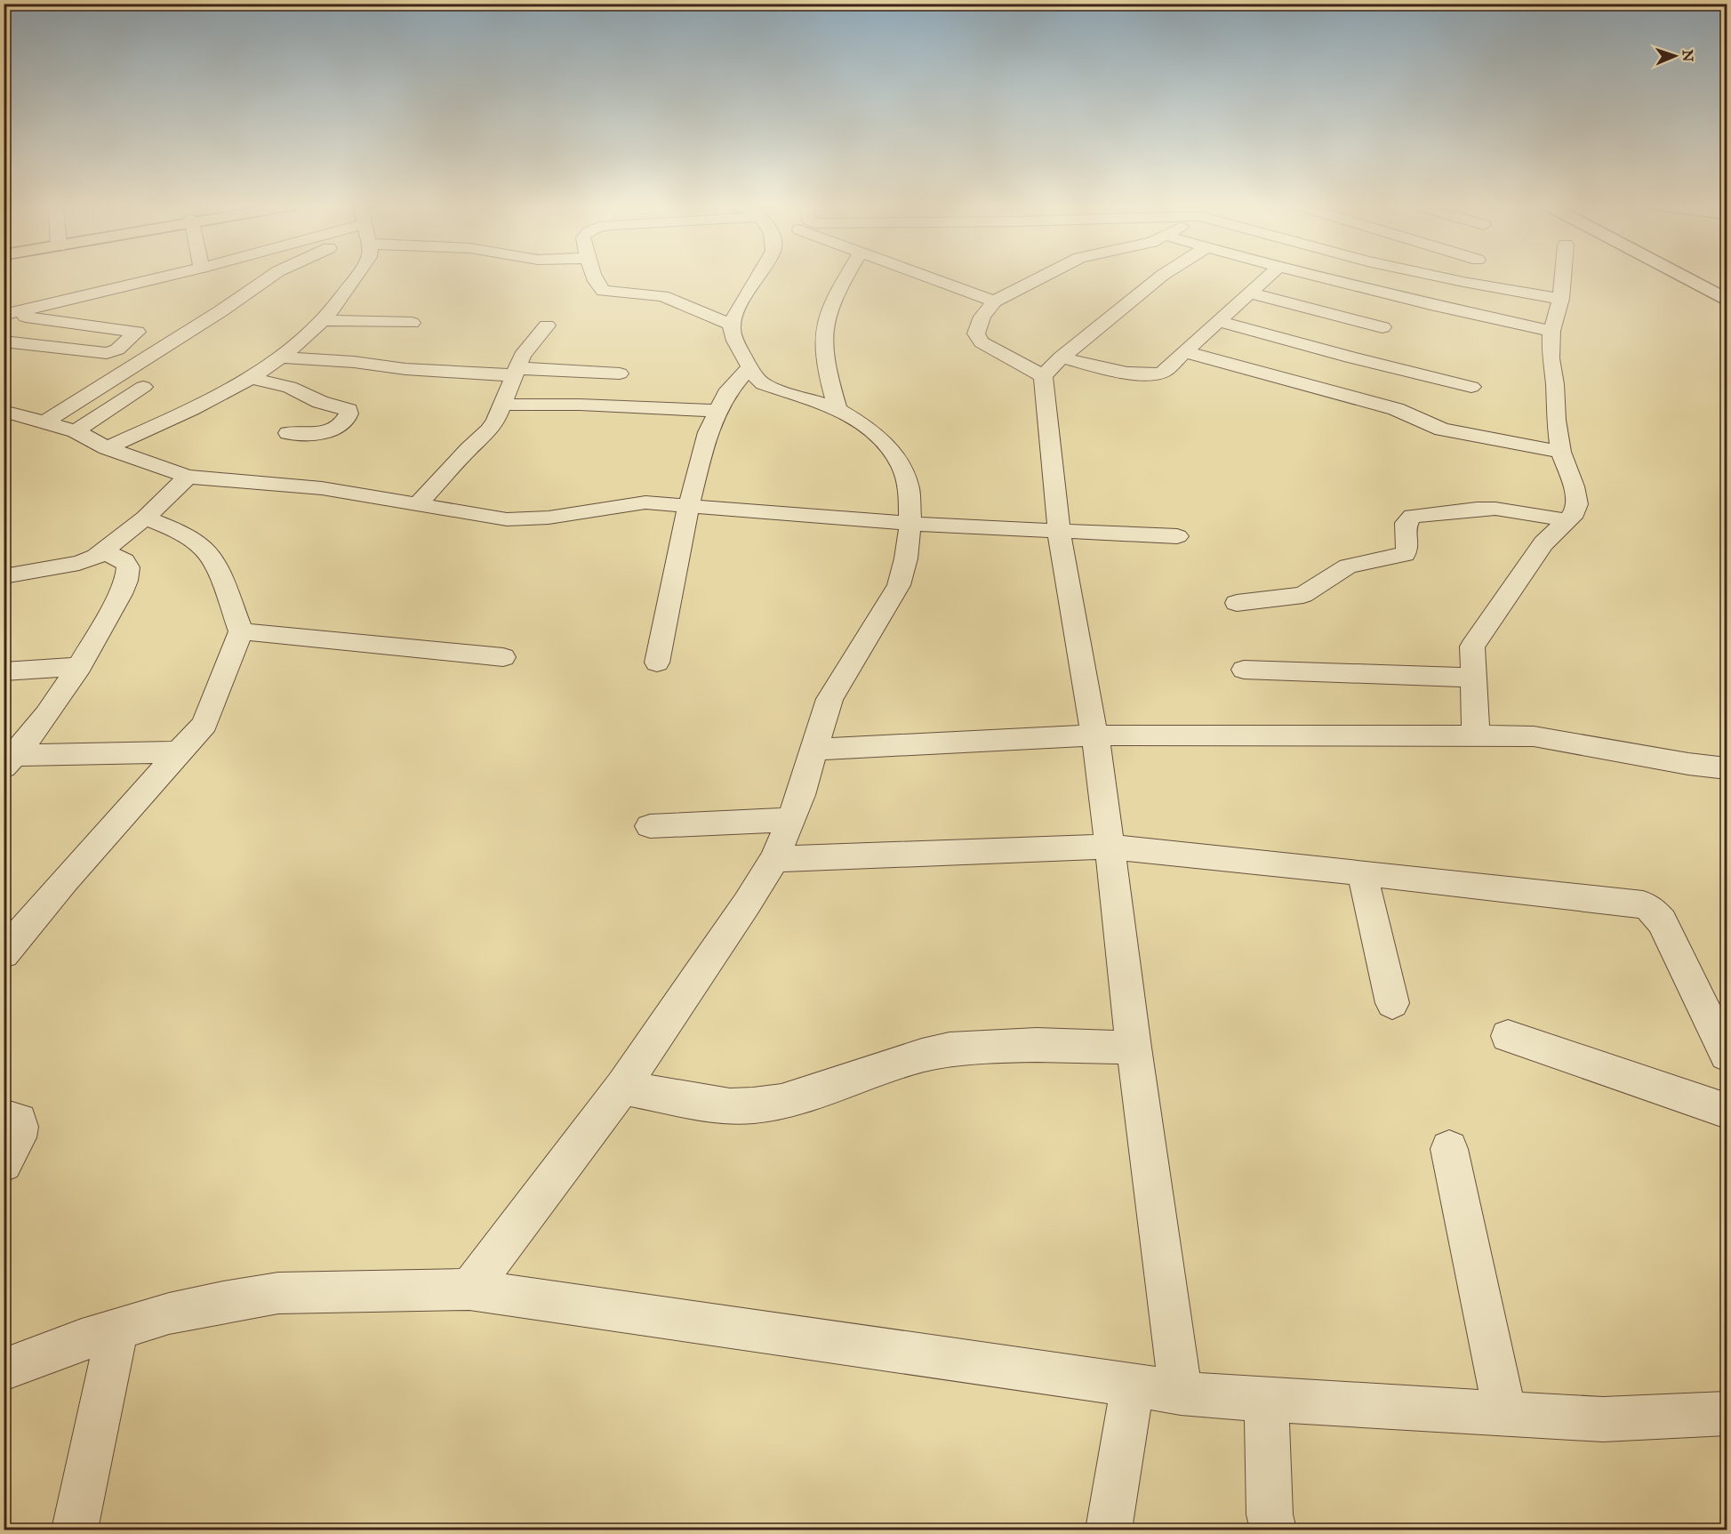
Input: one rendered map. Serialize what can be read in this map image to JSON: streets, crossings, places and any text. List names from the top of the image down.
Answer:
{
  "north": "right"
}
